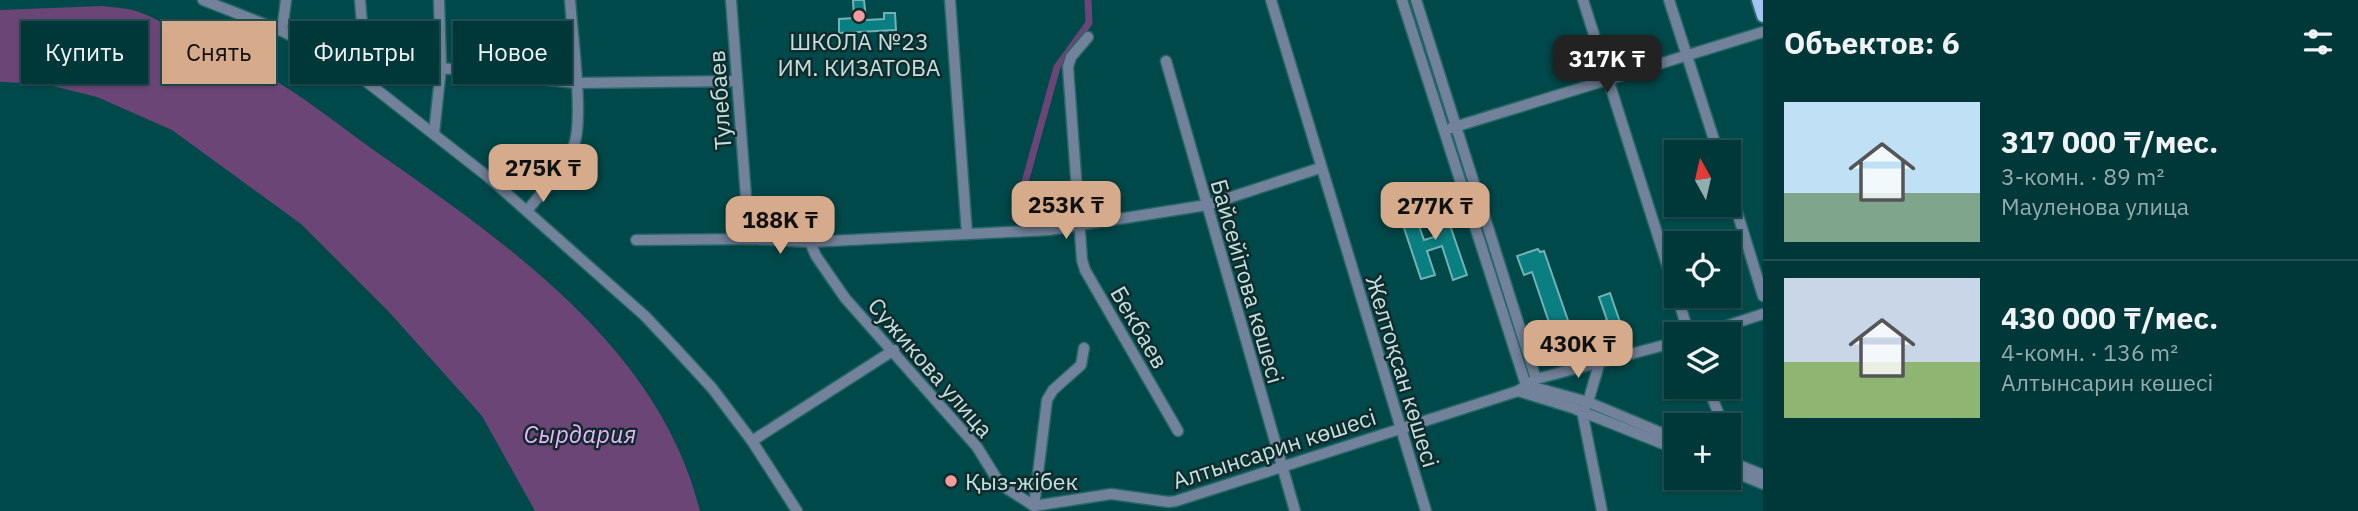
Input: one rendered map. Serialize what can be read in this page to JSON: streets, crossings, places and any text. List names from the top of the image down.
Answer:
{
  "streets": {
    "street": [
      "Тулебаев",
      "Байсейітова көшесі",
      "Бекбаев",
      "Сужикова улица",
      "Желтоқсан көшесі",
      "Алтынсарин көшесі"
    ]
  },
  "crossings": [
    ["Байсейітова көшесі", "Алтынсарин көшесі"],
    ["Сужикова улица", "Алтынсарин көшесі"],
    ["Желтоқсан көшесі", "Алтынсарин көшесі"]
  ],
  "water": ["Сырдария"],
  "places": ["ШКОЛА №23 ИМ. КИЗАТОВА", "Қыз-жібек"],
  "north": "top",
  "page": {
    "heading": "Объектов: 6",
    "chip": [
      "Купить",
      "Снять",
      "Фильтры",
      "Новое"
    ],
    "price": [
      "317K ₸",
      "275K ₸",
      "253K ₸",
      "277K ₸",
      "188K ₸",
      "430K ₸"
    ],
    "list": [
      {
        "name": "317 000 ₸/мес.",
        "note": "3-комн. · 89 m² · Мауленова улица"
      },
      {
        "name": "430 000 ₸/мес.",
        "note": "4-комн. · 136 m² · Алтынсарин көшесі"
      }
    ],
    "map_buttons": "+"
  }
}
